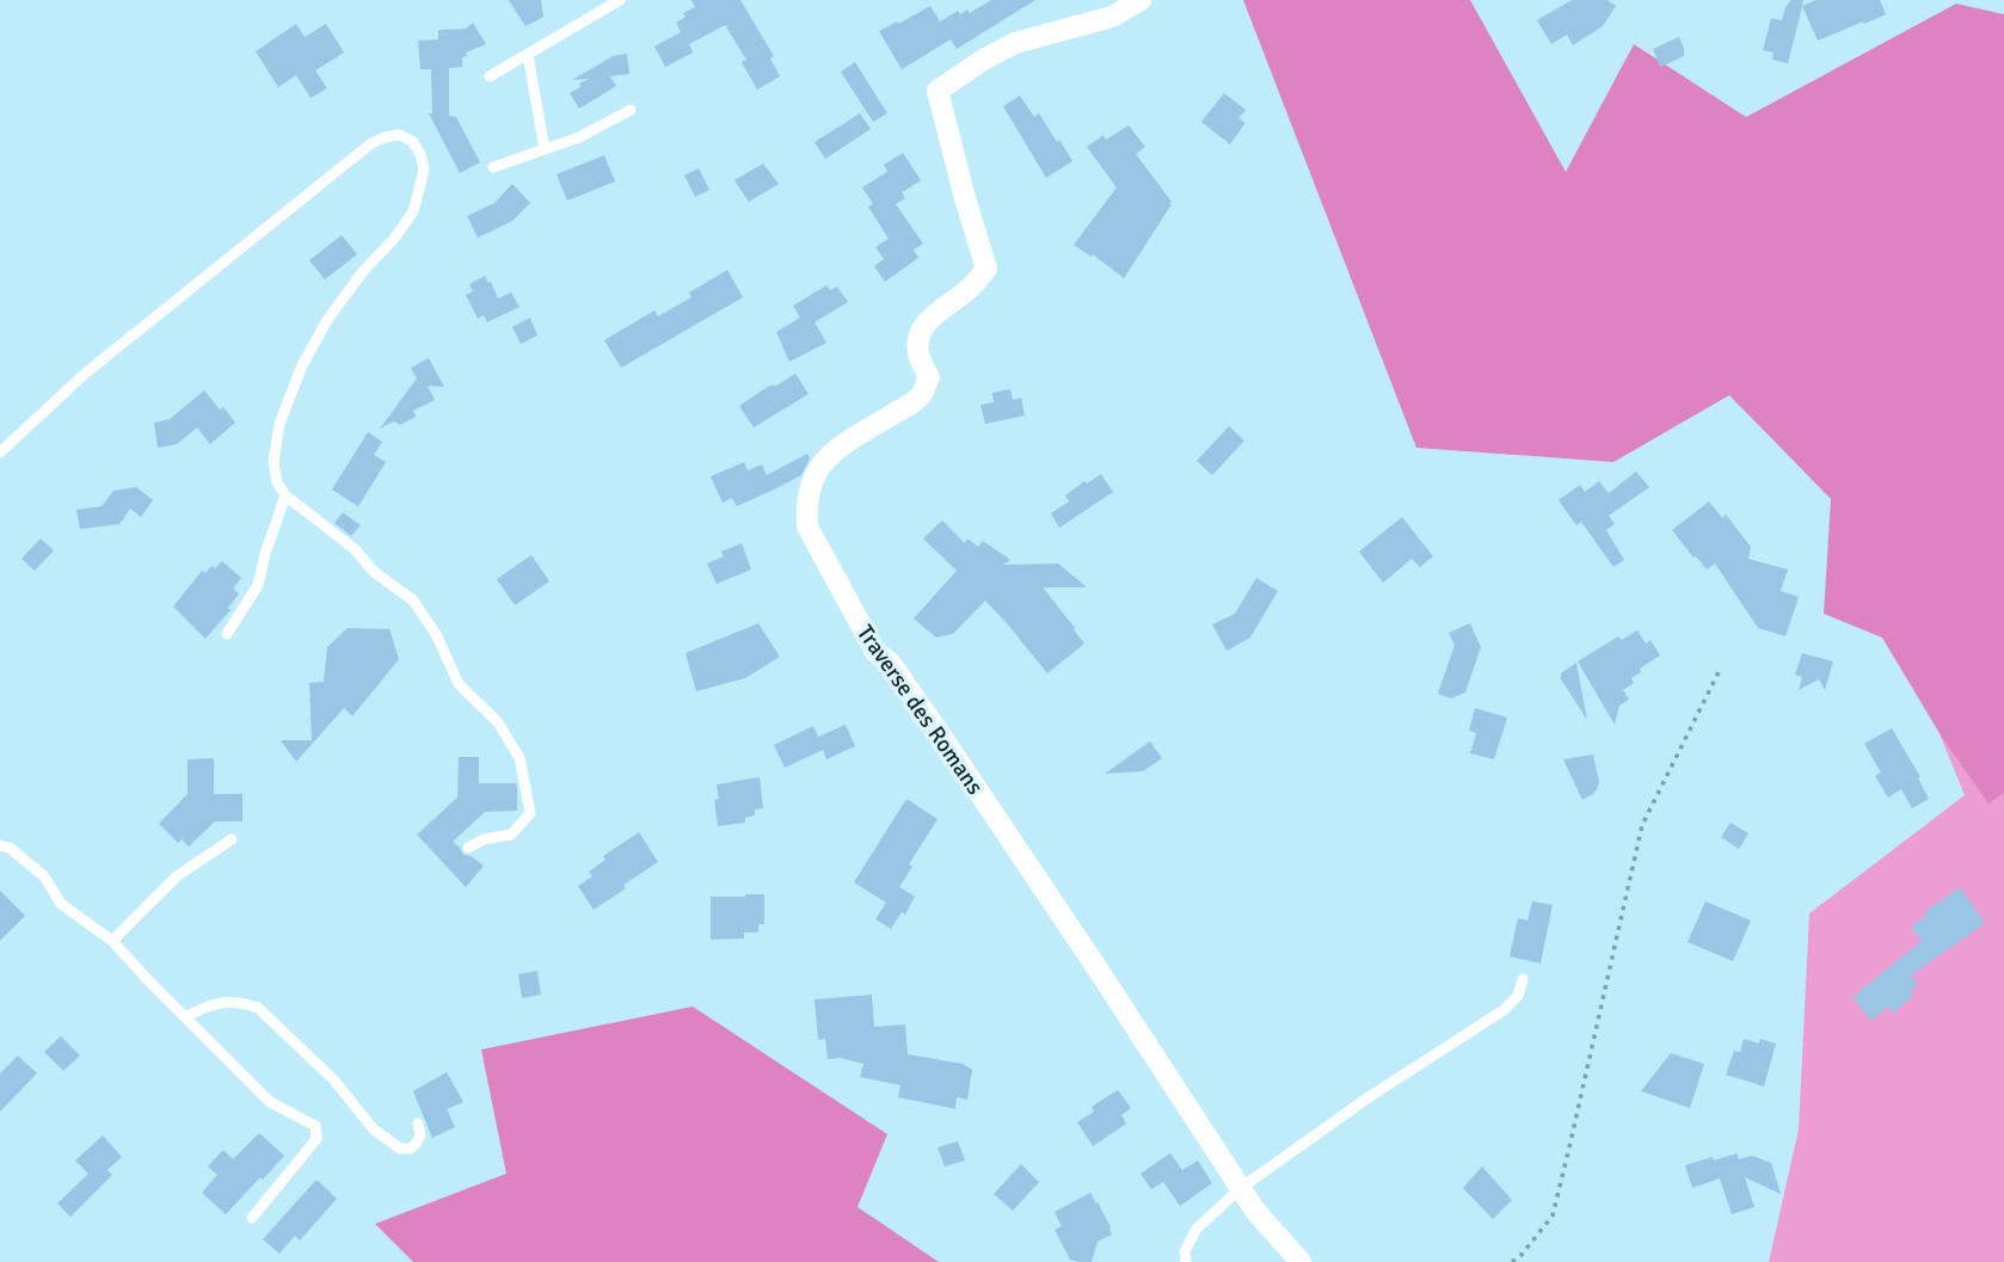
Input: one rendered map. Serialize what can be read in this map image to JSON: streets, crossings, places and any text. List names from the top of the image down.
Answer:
{
  "streets": {
    "street": ["Traverse des Romans"]
  }
}
